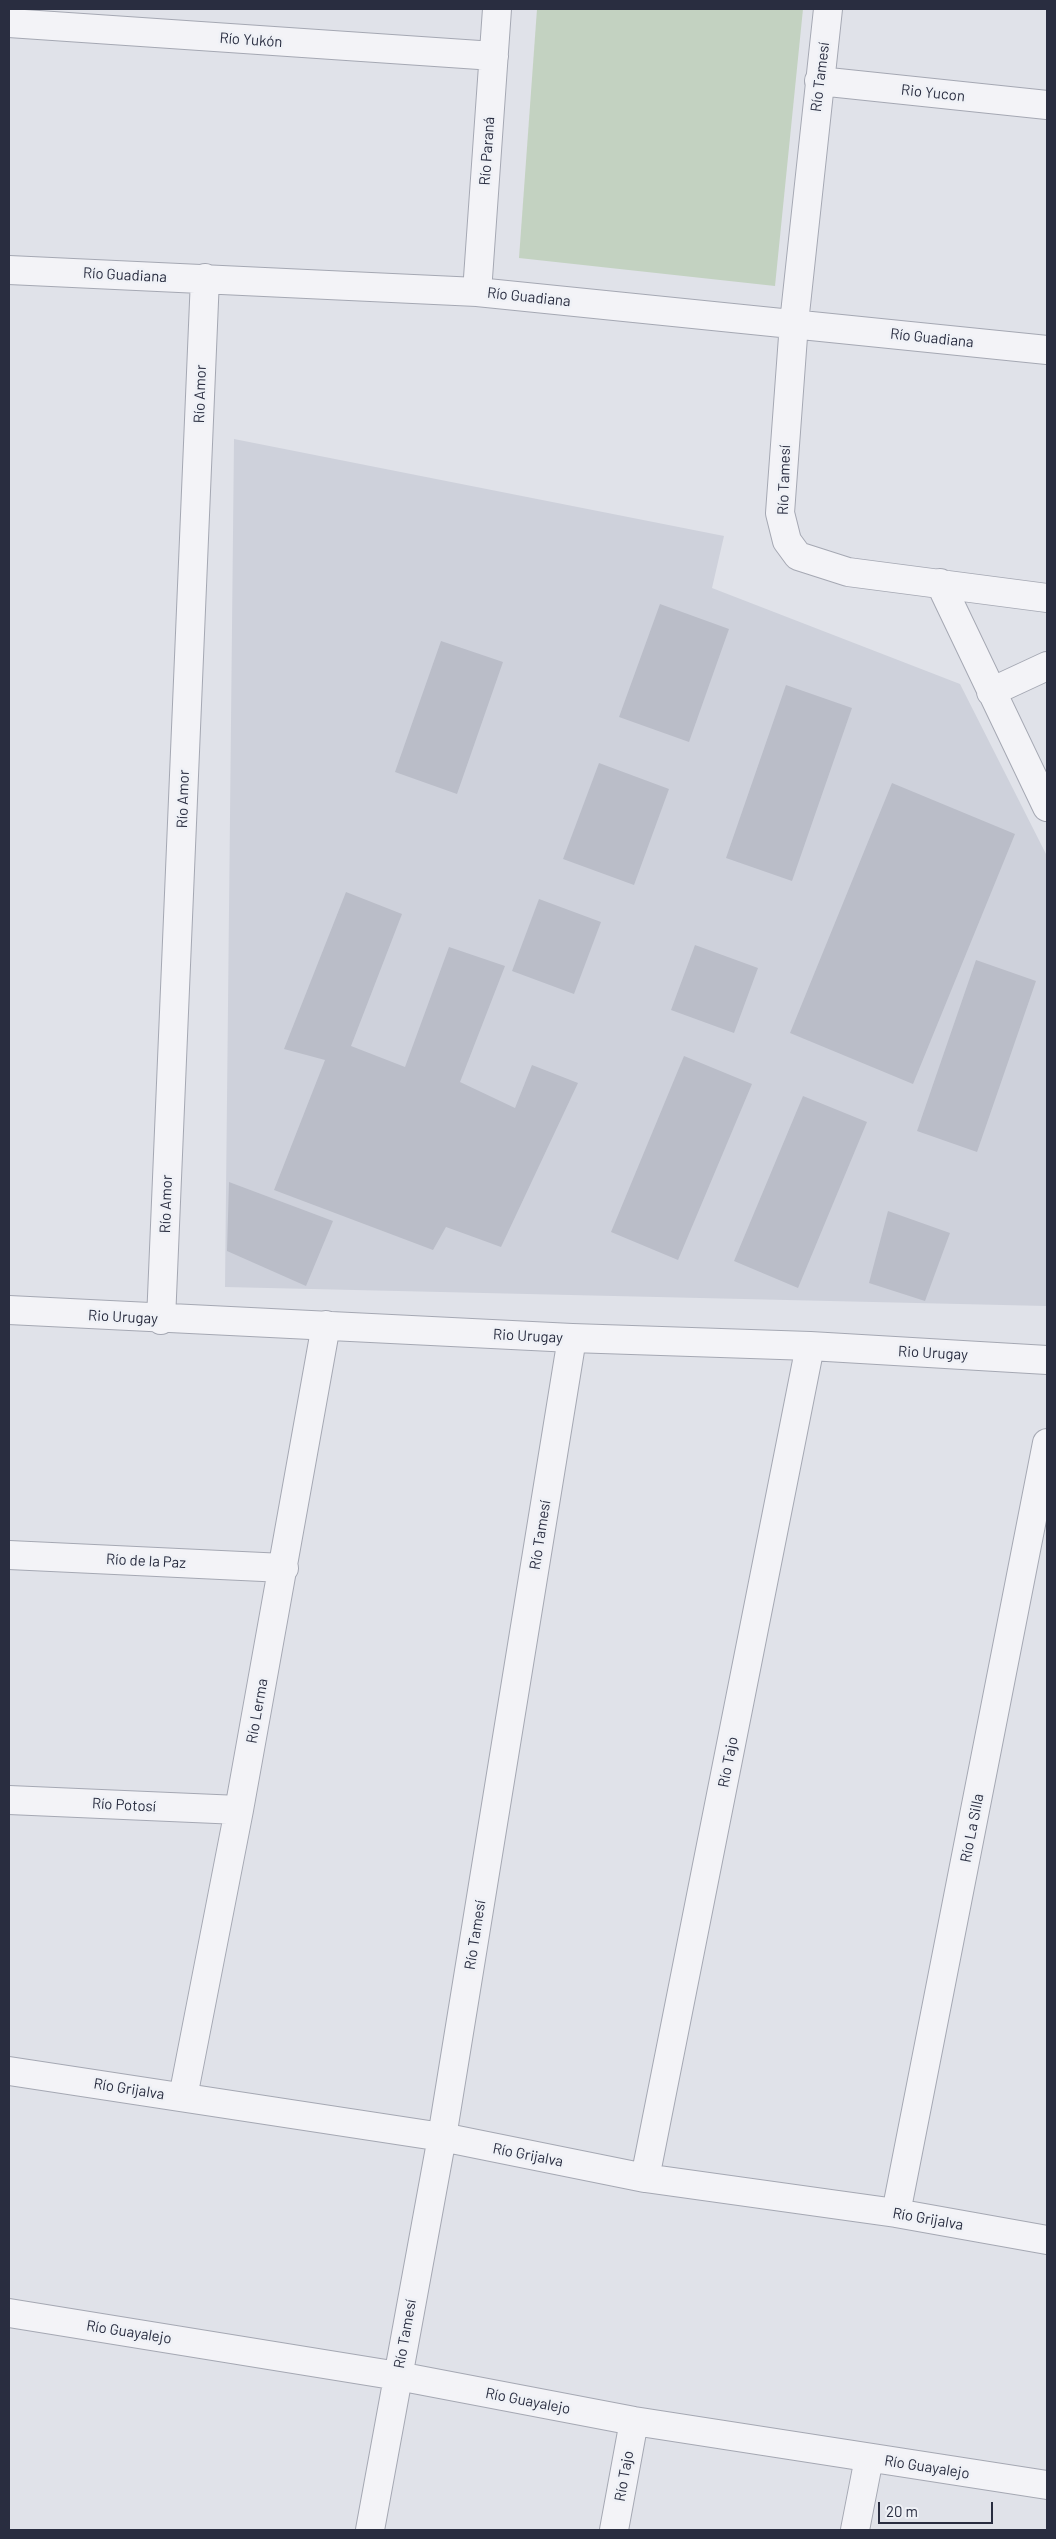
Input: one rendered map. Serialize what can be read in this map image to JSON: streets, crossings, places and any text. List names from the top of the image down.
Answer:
{
  "streets": {
    "street": [
      "Río Yukón",
      "Río Tamesí",
      "Rio Yucon",
      "Río Paraná",
      "Río Guadiana",
      "Río Amor",
      "Rio Urugay",
      "Río de la Paz",
      "Río Lerma",
      "Río Tajo",
      "Río Potosí",
      "Río La Silla",
      "Río Grijalva",
      "Río Guayalejo"
    ]
  },
  "crossings": [
    ["Río Yukón", "Río Paraná"],
    ["Río Tamesí", "Rio Yucon"],
    ["Río Tamesí", "Río Guadiana"],
    ["Río Tamesí", "Rio Urugay"],
    ["Río Tamesí", "Río Grijalva"],
    ["Río Tamesí", "Río Guayalejo"],
    ["Río Paraná", "Río Guadiana"],
    ["Río Guadiana", "Río Amor"],
    ["Río Amor", "Rio Urugay"],
    ["Rio Urugay", "Río Lerma"],
    ["Rio Urugay", "Río Tajo"],
    ["Río de la Paz", "Río Lerma"],
    ["Río Lerma", "Río Potosí"],
    ["Río Lerma", "Río Grijalva"],
    ["Río Tajo", "Río Grijalva"],
    ["Río Tajo", "Río Guayalejo"],
    ["Río La Silla", "Río Grijalva"]
  ],
  "scale_bar": "20 m"
}
